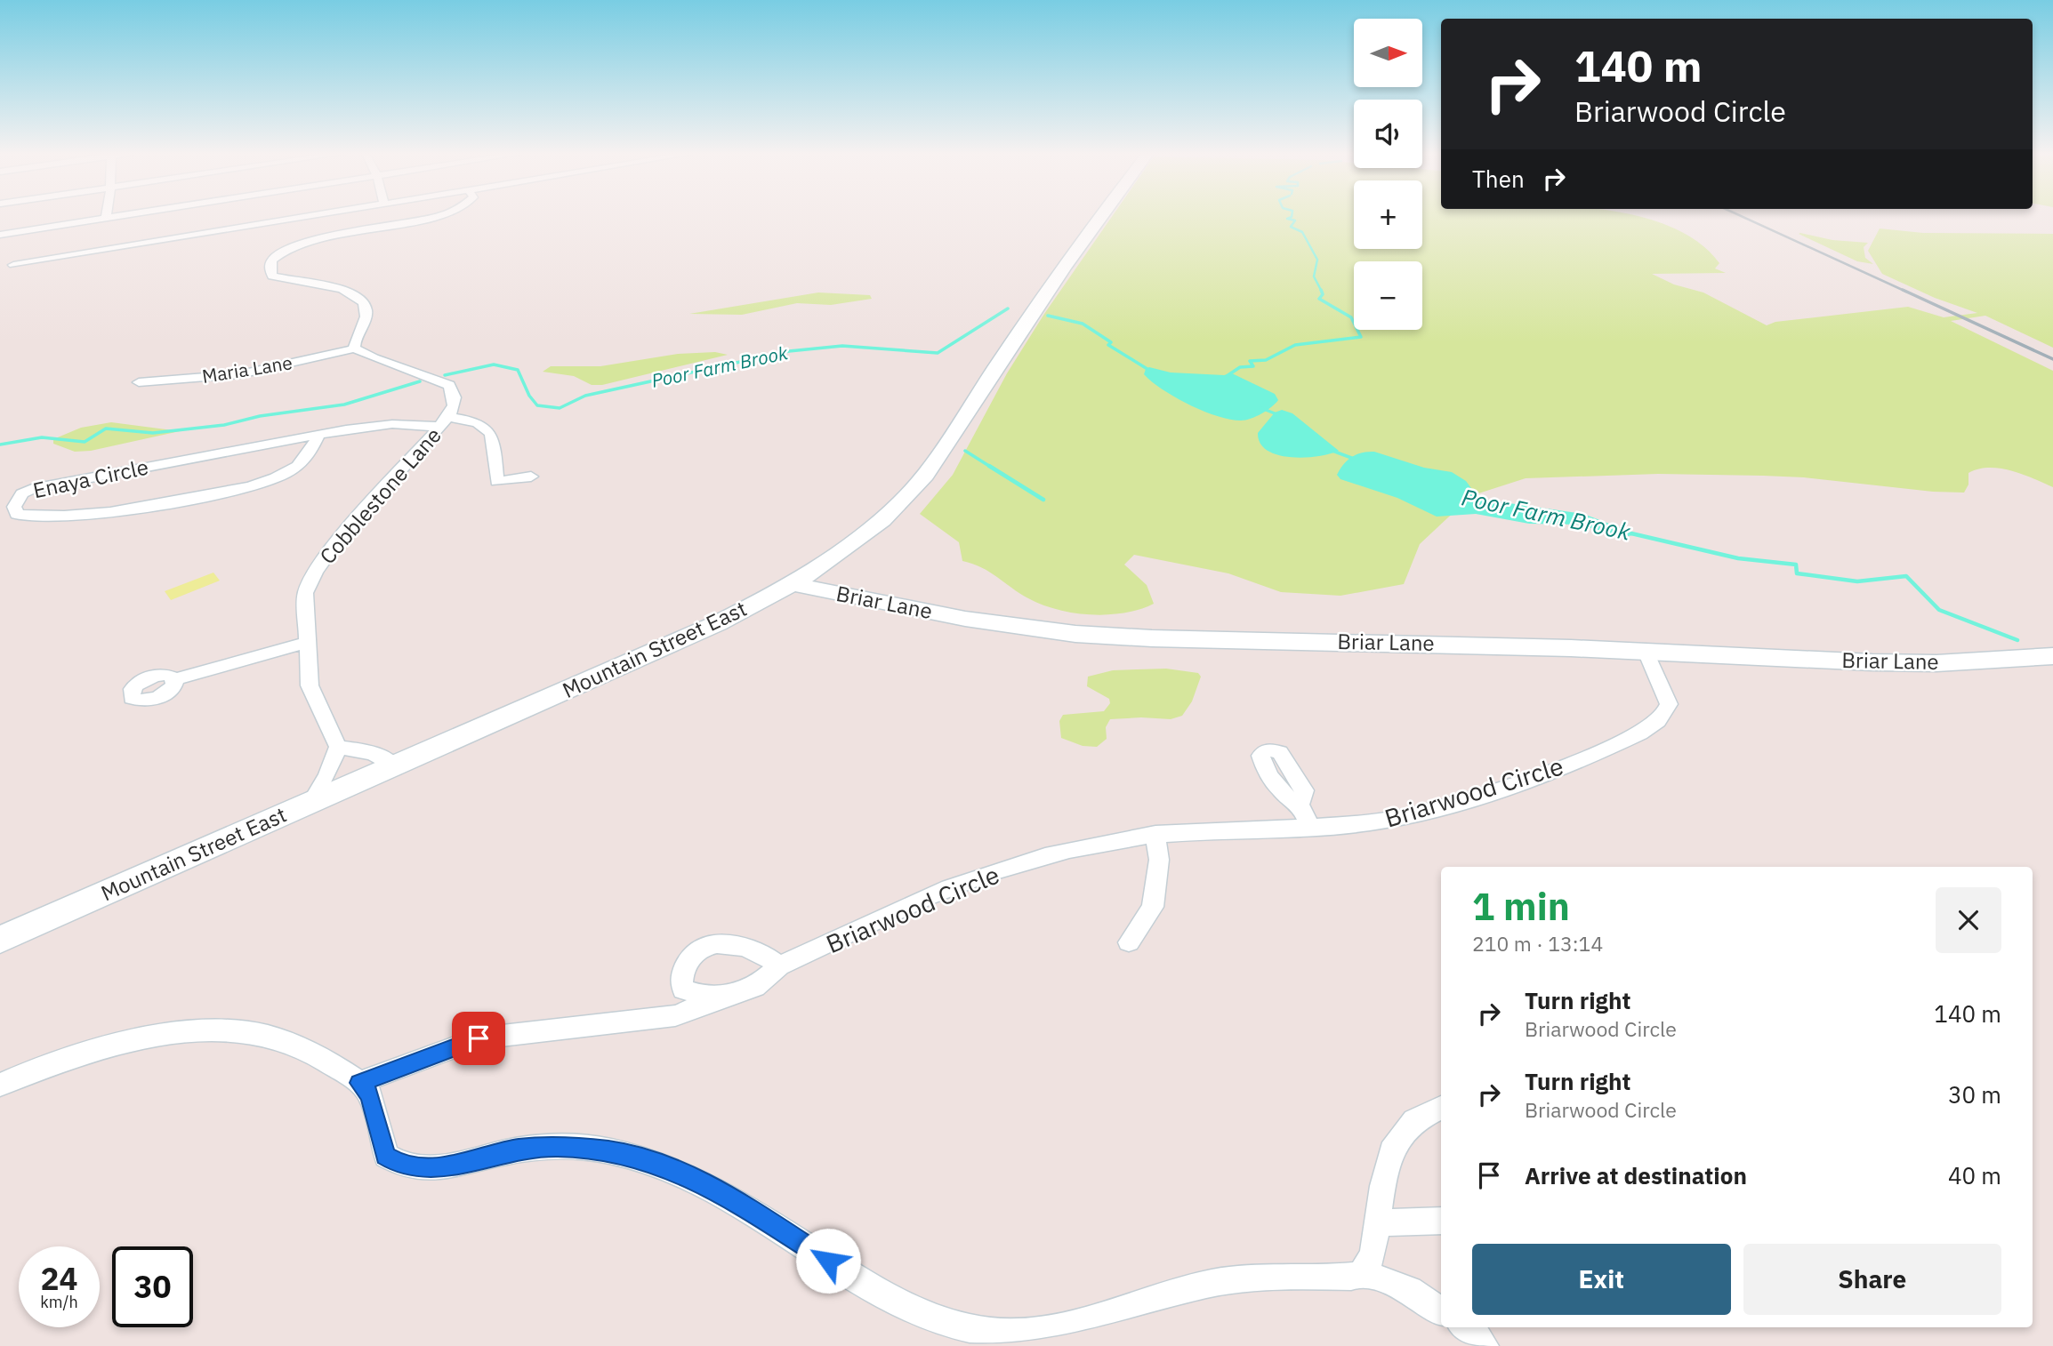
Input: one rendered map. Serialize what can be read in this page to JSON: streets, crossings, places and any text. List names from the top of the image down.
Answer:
{
  "streets": {
    "main road": ["Briar Lane", "Mountain Street East"],
    "street": [
      "Maria Lane",
      "Enaya Circle",
      "Cobblestone Lane",
      "Briarwood Circle"
    ]
  },
  "crossings": [
    ["Maria Lane", "Cobblestone Lane"],
    ["Enaya Circle", "Cobblestone Lane"],
    ["Briar Lane", "Mountain Street East"],
    ["Briar Lane", "Briarwood Circle"]
  ],
  "water": ["Poor Farm Brook"],
  "north": "right",
  "page": {
    "map_buttons": ["+", "−"],
    "turn": ["140 m", "Briarwood Circle"],
    "then": "Then",
    "heading": ["1 min", "210 m · 13:14"],
    "list": [
      {
        "name": "Turn right",
        "note": "Briarwood Circle",
        "value": "140 m"
      },
      {
        "name": "Turn right",
        "note": "Briarwood Circle",
        "value": "30 m"
      },
      {
        "name": "Arrive at destination",
        "value": "40 m"
      }
    ],
    "buttons": ["Exit", "Share"],
    "speed": "24 km/h",
    "limit": "30"
  }
}
